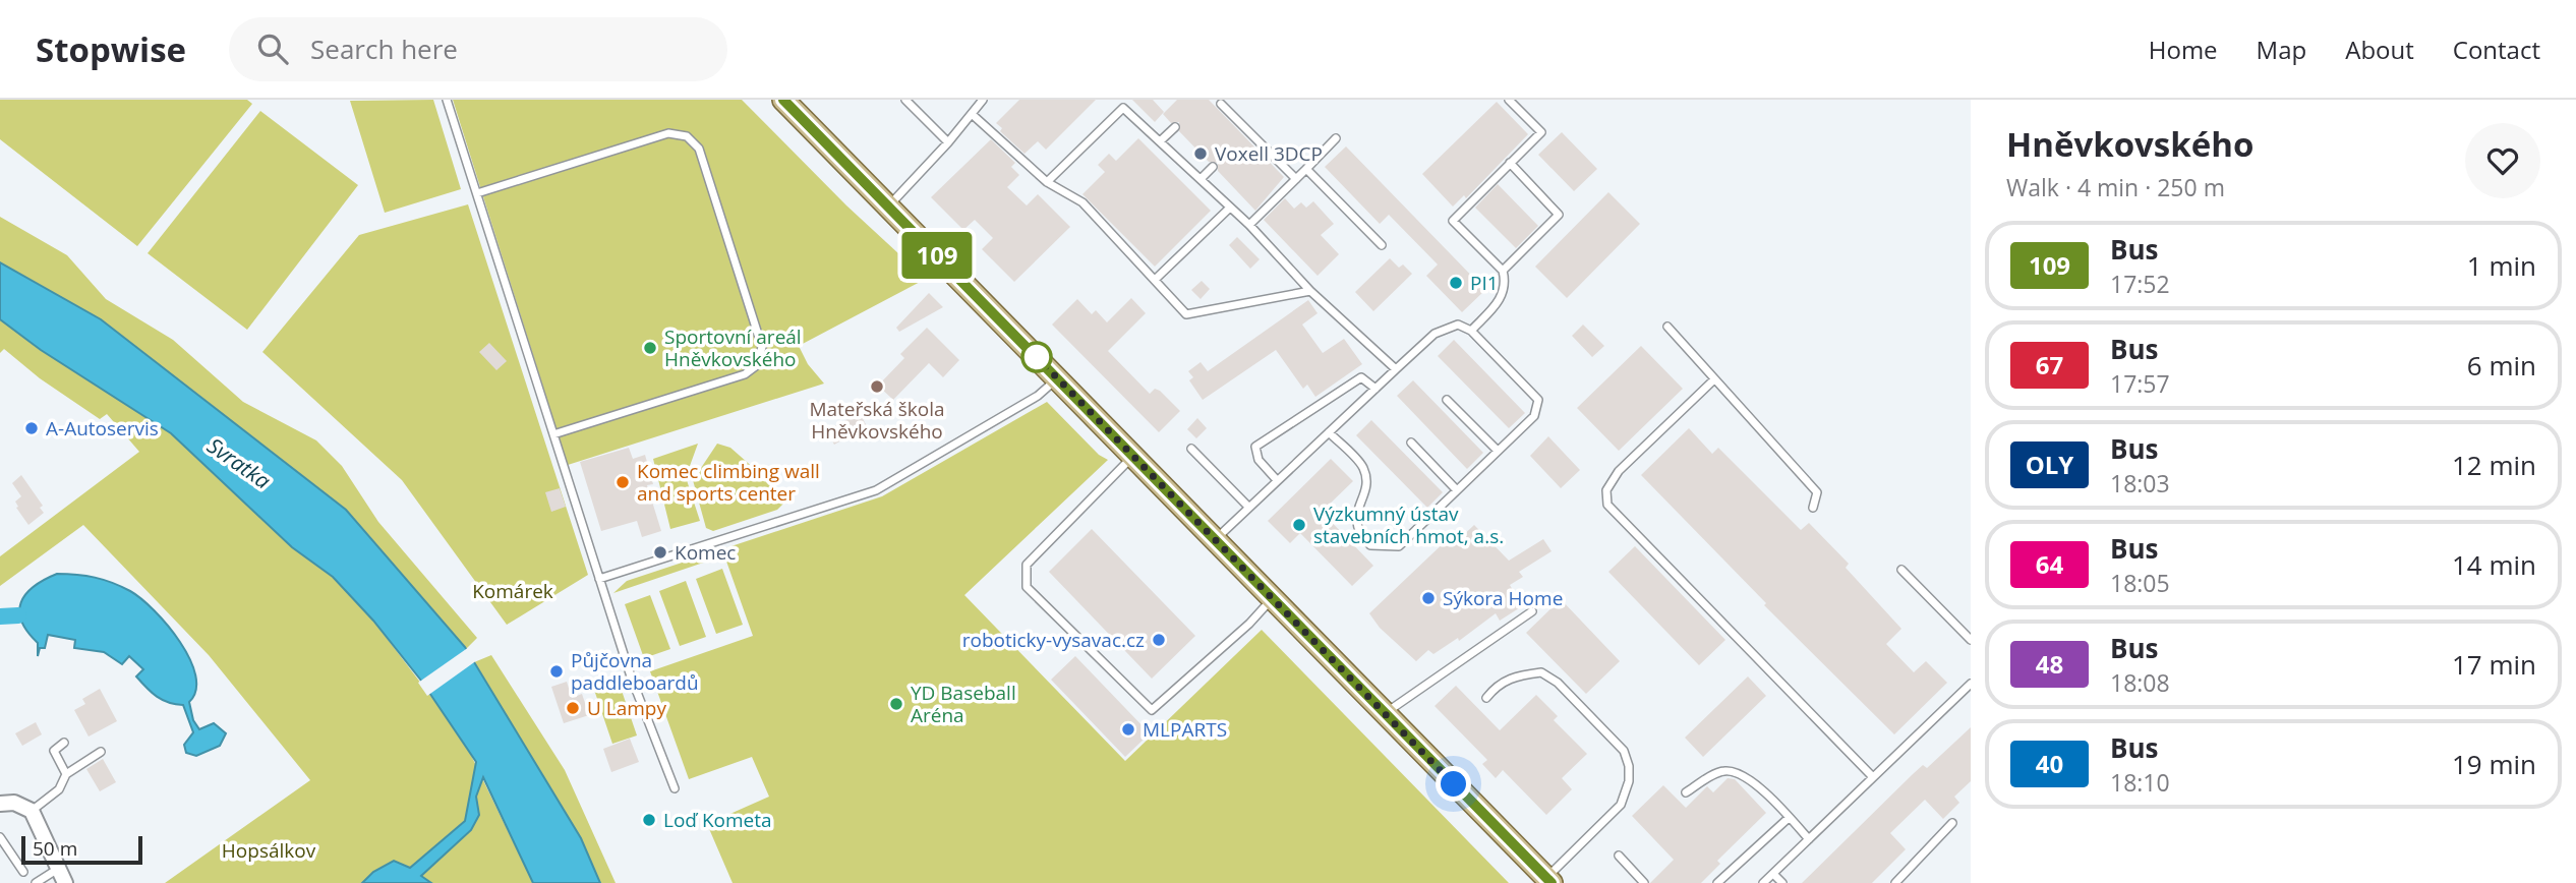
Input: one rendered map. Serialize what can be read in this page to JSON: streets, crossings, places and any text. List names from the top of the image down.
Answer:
{
  "water": ["Svratka"],
  "parks": ["Komárek", "Hopsálkov"],
  "places": [
    "Voxell 3DCP",
    "PI1",
    "Sportovní areál Hněvkovského",
    "Mateřská škola Hněvkovského",
    "A-Autoservis",
    "Komec climbing wall and sports center",
    "Výzkumný ústav stavebních hmot, a.s.",
    "Komec",
    "Sýkora Home",
    "roboticky-vysavac.cz",
    "Půjčovna paddleboardů",
    "YD Baseball Aréna",
    "U Lampy",
    "MLPARTS",
    "Loď Kometa"
  ],
  "lines": ["bus line 109"],
  "scale_bar": "50 m",
  "page": {
    "header": "Stopwise",
    "search": "Search here",
    "nav": [
      "Home",
      "Map",
      "About",
      "Contact"
    ],
    "on_map": "109",
    "heading": ["Hněvkovského", "Walk · 4 min · 250 m"],
    "list": [
      {
        "mark": "109",
        "name": "Bus",
        "note": "17:52",
        "value": "1 min"
      },
      {
        "mark": "67",
        "name": "Bus",
        "note": "17:57",
        "value": "6 min"
      },
      {
        "mark": "OLY",
        "name": "Bus",
        "note": "18:03",
        "value": "12 min"
      },
      {
        "mark": "64",
        "name": "Bus",
        "note": "18:05",
        "value": "14 min"
      },
      {
        "mark": "48",
        "name": "Bus",
        "note": "18:08",
        "value": "17 min"
      },
      {
        "mark": "40",
        "name": "Bus",
        "note": "18:10",
        "value": "19 min"
      }
    ],
    "scale": "50 m"
  }
}
